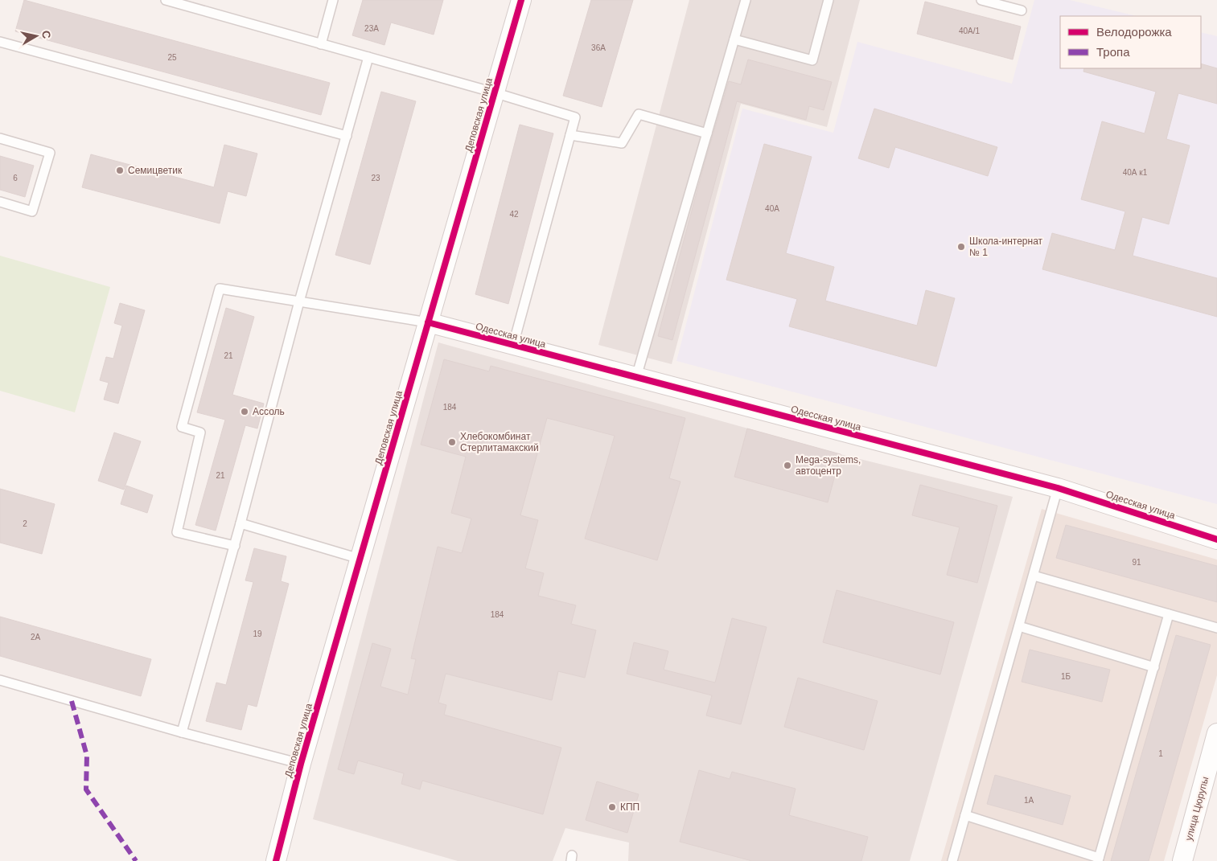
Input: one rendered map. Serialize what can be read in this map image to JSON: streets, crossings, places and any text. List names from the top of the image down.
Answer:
{
  "streets": {
    "street": ["Деповская улица", "Одесская улица", "улица Цюрупы"]
  },
  "crossings": [
    ["Деповская улица", "Одесская улица"]
  ],
  "places": [
    "Семицветик",
    "Школа-интернат № 1",
    "Ассоль",
    "Хлебокомбинат Стерлитамакский",
    "Mega-systems, автоцентр",
    "КПП"
  ],
  "house_numbers": [
    "23А",
    "40А/1",
    "36А",
    "25",
    "40А к1",
    "6",
    "23",
    "40А",
    "42",
    "21",
    "184",
    "21",
    "2",
    "91",
    "184",
    "19",
    "2А",
    "1Б",
    "1",
    "1А"
  ],
  "legend": ["Велодорожка", "Тропа"],
  "north": "right"
}
